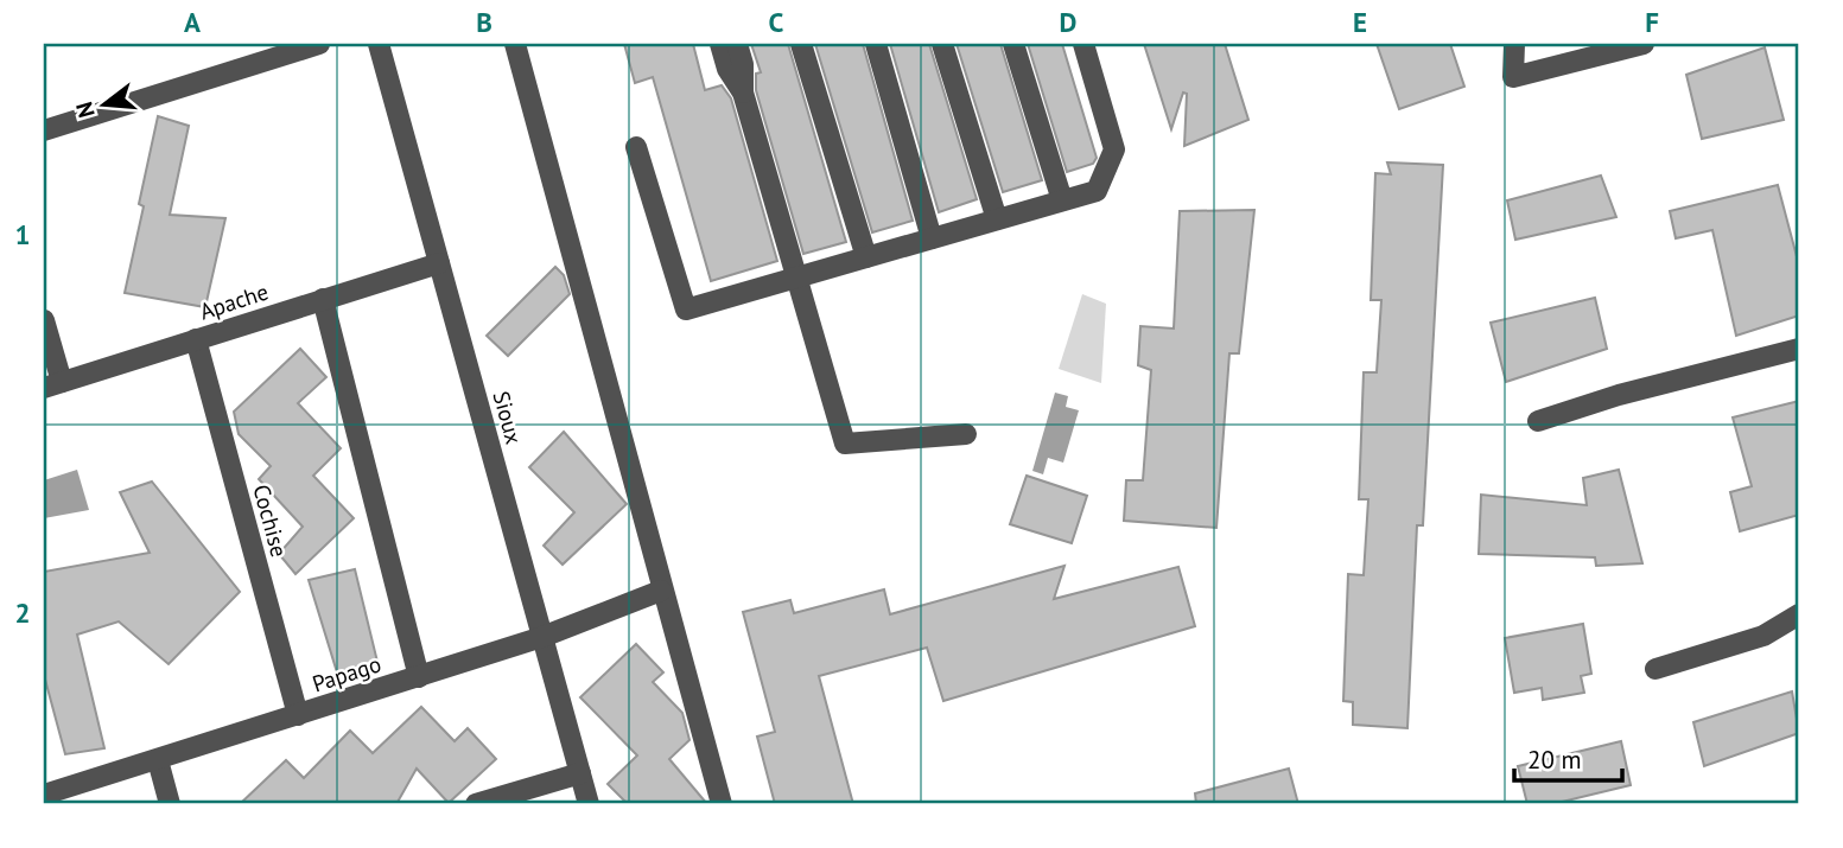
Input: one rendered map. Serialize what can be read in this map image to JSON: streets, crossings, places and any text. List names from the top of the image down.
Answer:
{
  "streets": {
    "lane": [
      "Apache",
      "Sioux",
      "Cochise",
      "Papago"
    ]
  },
  "crossings": [
    ["Apache", "Sioux"],
    ["Apache", "Cochise"],
    ["Sioux", "Papago"],
    ["Cochise", "Papago"]
  ],
  "scale_bar": "20 m",
  "north": "left",
  "grid": {
    "columns": [
      "A",
      "B",
      "C",
      "D",
      "E",
      "F"
    ],
    "rows": ["1", "2"]
  }
}
